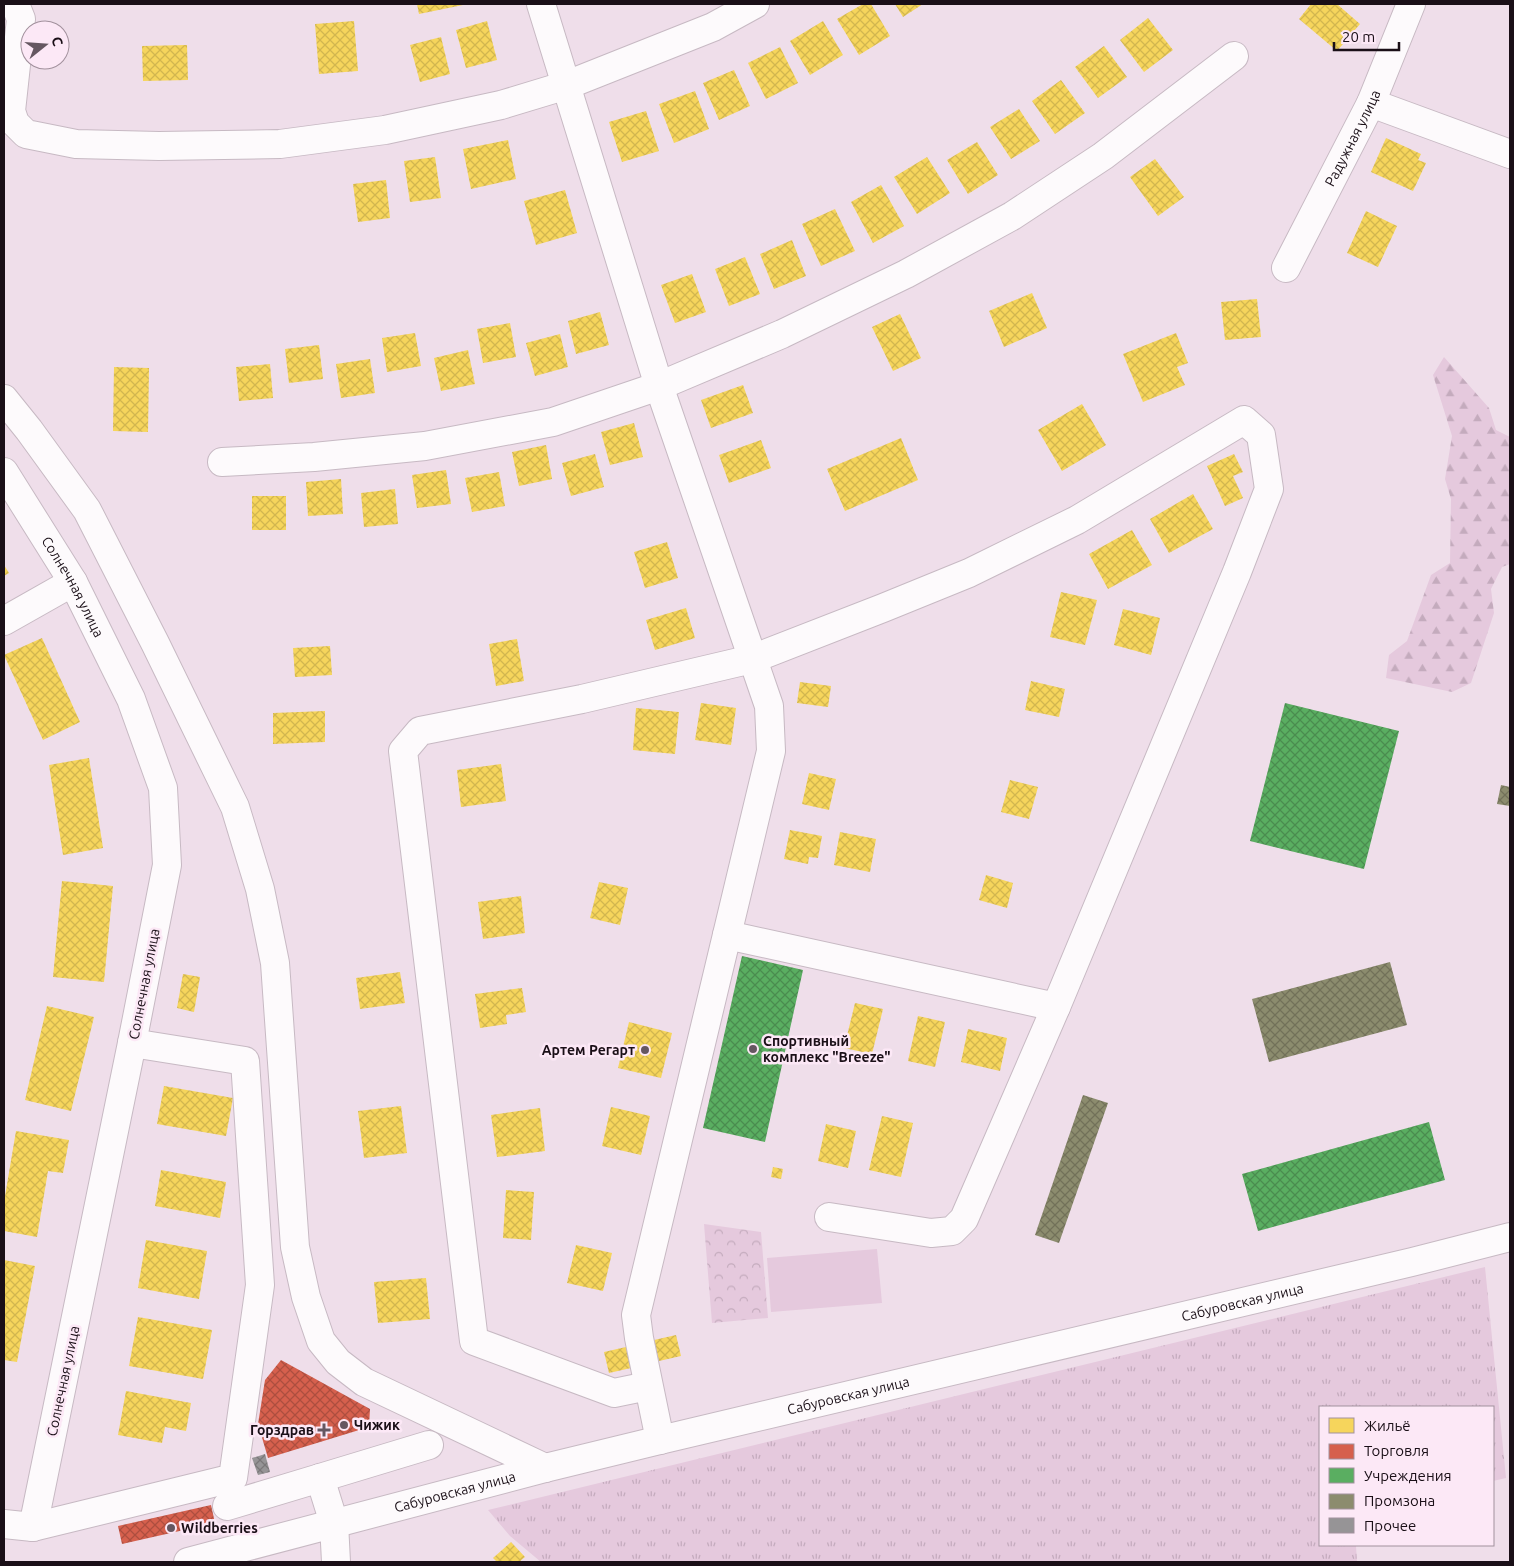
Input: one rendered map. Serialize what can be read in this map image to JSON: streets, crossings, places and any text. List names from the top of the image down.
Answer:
{
  "streets": {
    "street": ["Радужная улица", "Солнечная улица", "Сабуровская улица"]
  },
  "places": {
    "other": [
      "Спортивный комплекс \"Breeze\"",
      "Артем Регарт",
      "Чижик",
      "Wildberries"
    ],
    "health": ["Горздрав"]
  },
  "legend": [
    "Жильё",
    "Торговля",
    "Учреждения",
    "Промзона",
    "Прочее"
  ],
  "scale_bar": "20 m",
  "north": "right"
}
